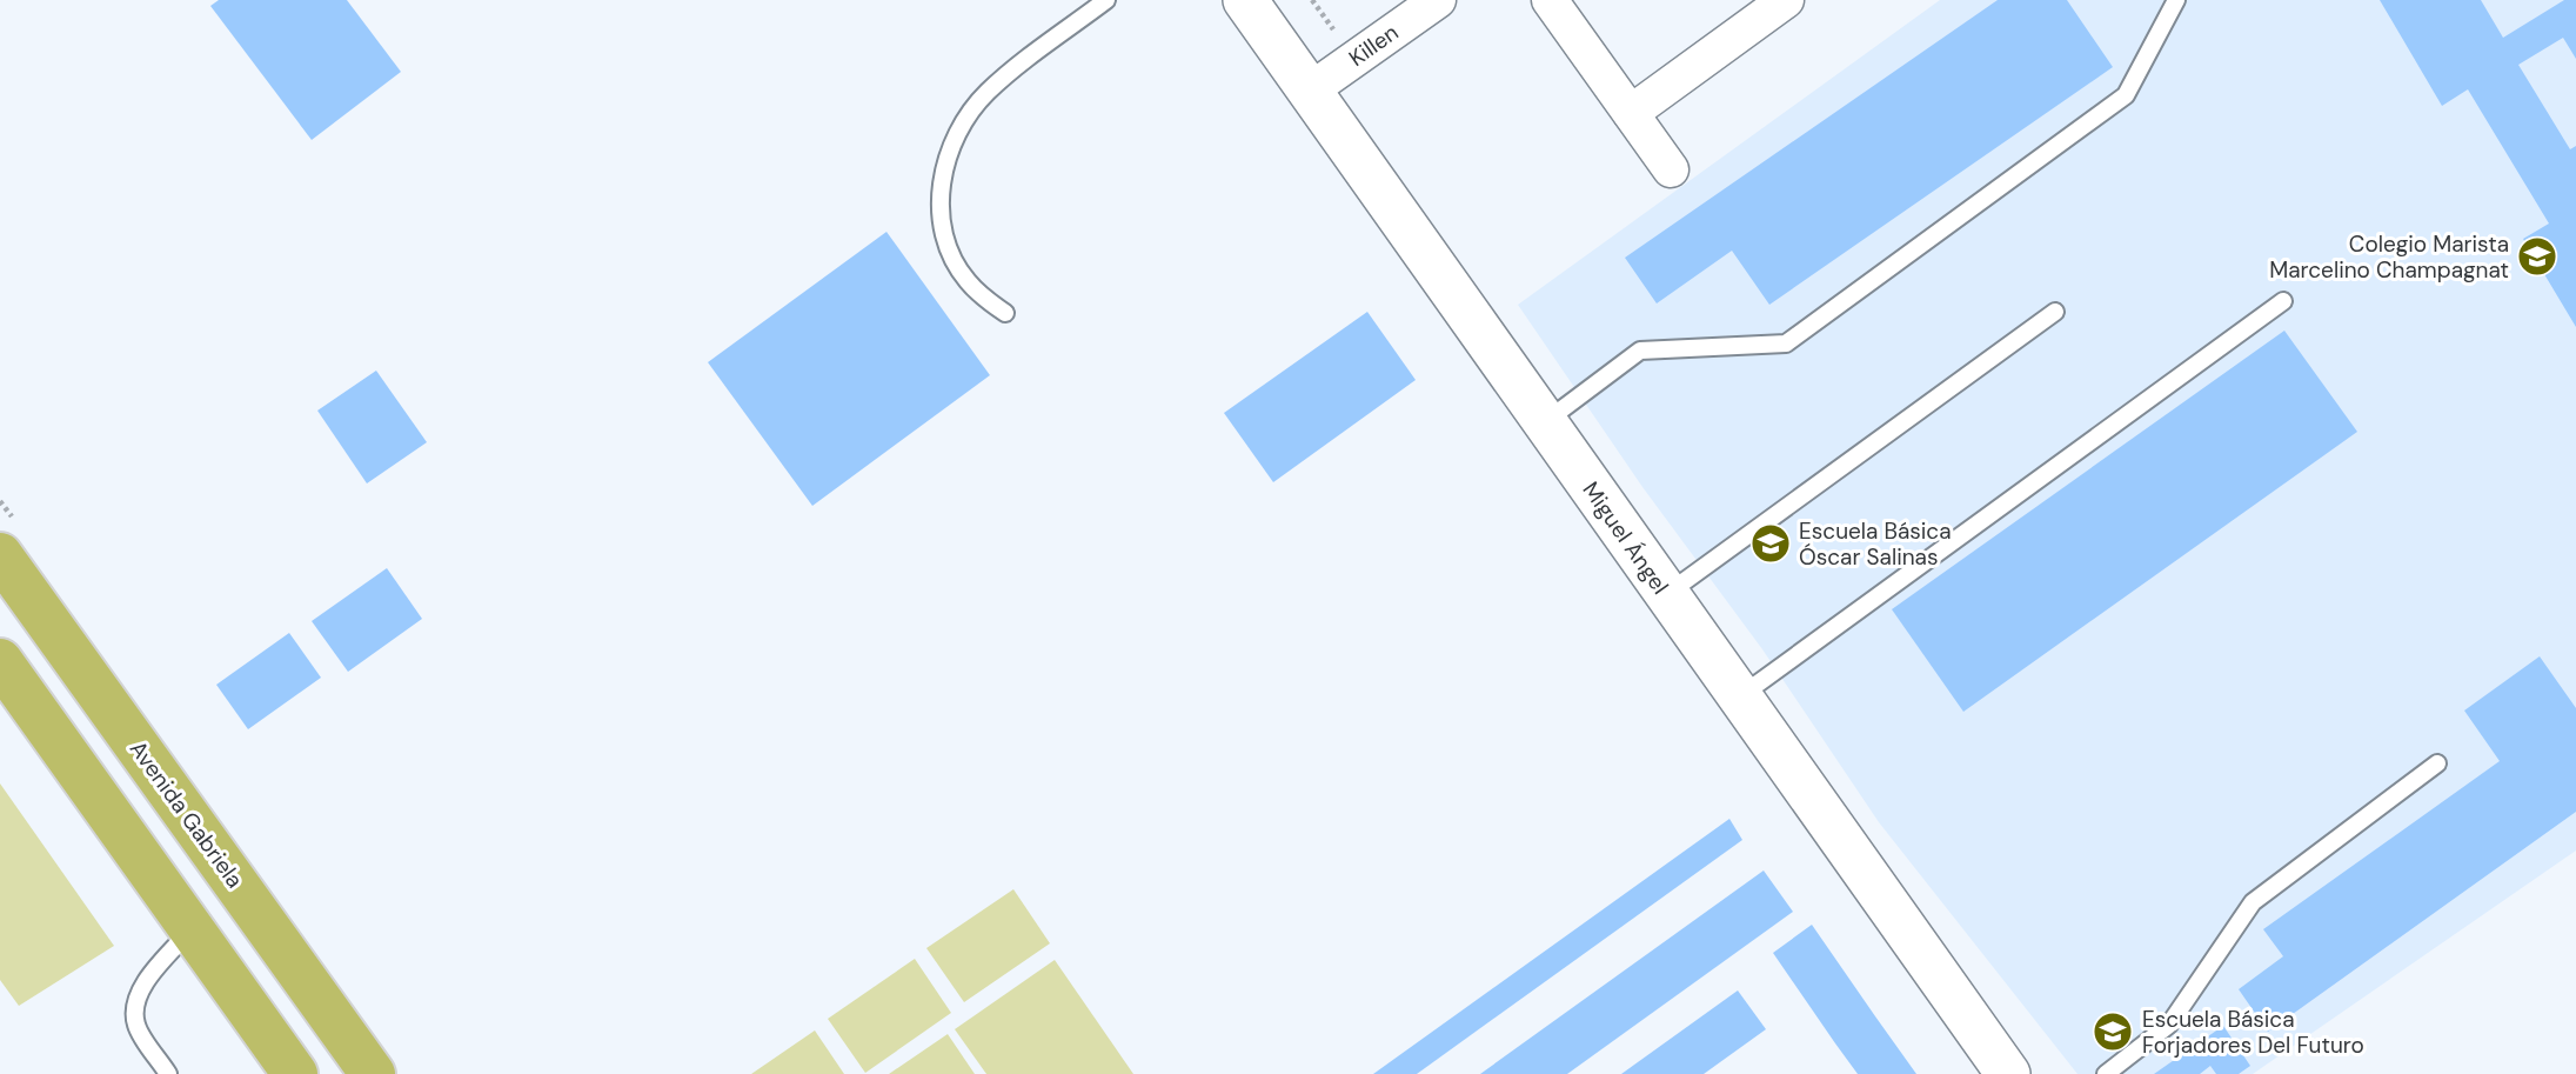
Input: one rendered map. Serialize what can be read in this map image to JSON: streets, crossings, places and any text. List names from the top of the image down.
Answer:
{
  "streets": {
    "main road": ["Avenida Gabriela"],
    "street": ["Killen", "Miguel Ángel"]
  },
  "crossings": [
    ["Killen", "Miguel Ángel"]
  ],
  "places": {
    "school or university": ["Colegio Marista Marcelino Champagnat", "Escuela Básica Óscar Salinas", "Escuela Básica Forjadores Del Futuro"]
  }
}
